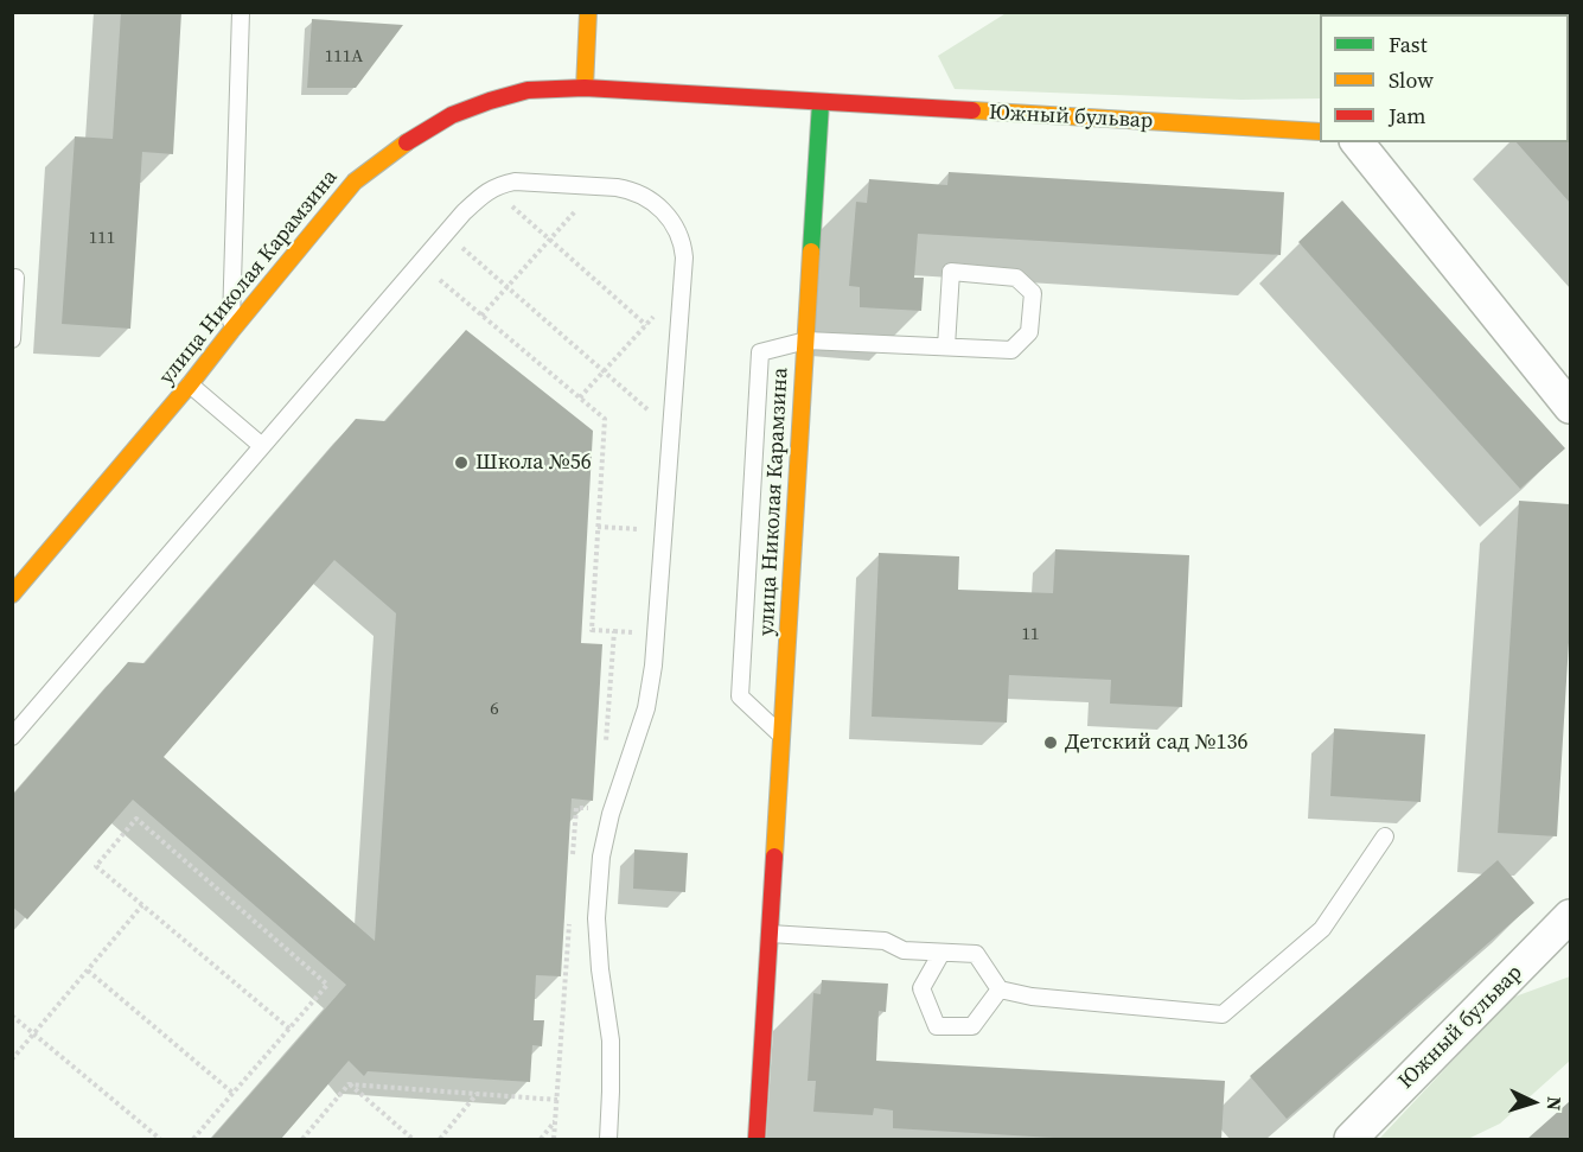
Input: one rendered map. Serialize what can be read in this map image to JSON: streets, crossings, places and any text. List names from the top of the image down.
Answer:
{
  "streets": {
    "street": ["Южный бульвар", "улица Николая Карамзина"]
  },
  "crossings": [
    ["Южный бульвар", "улица Николая Карамзина"]
  ],
  "places": ["Школа №56", "Детский сад №136"],
  "house_numbers": [
    "111А",
    "111",
    "11",
    "6"
  ],
  "legend": ["Fast", "Slow", "Jam"],
  "north": "right"
}
